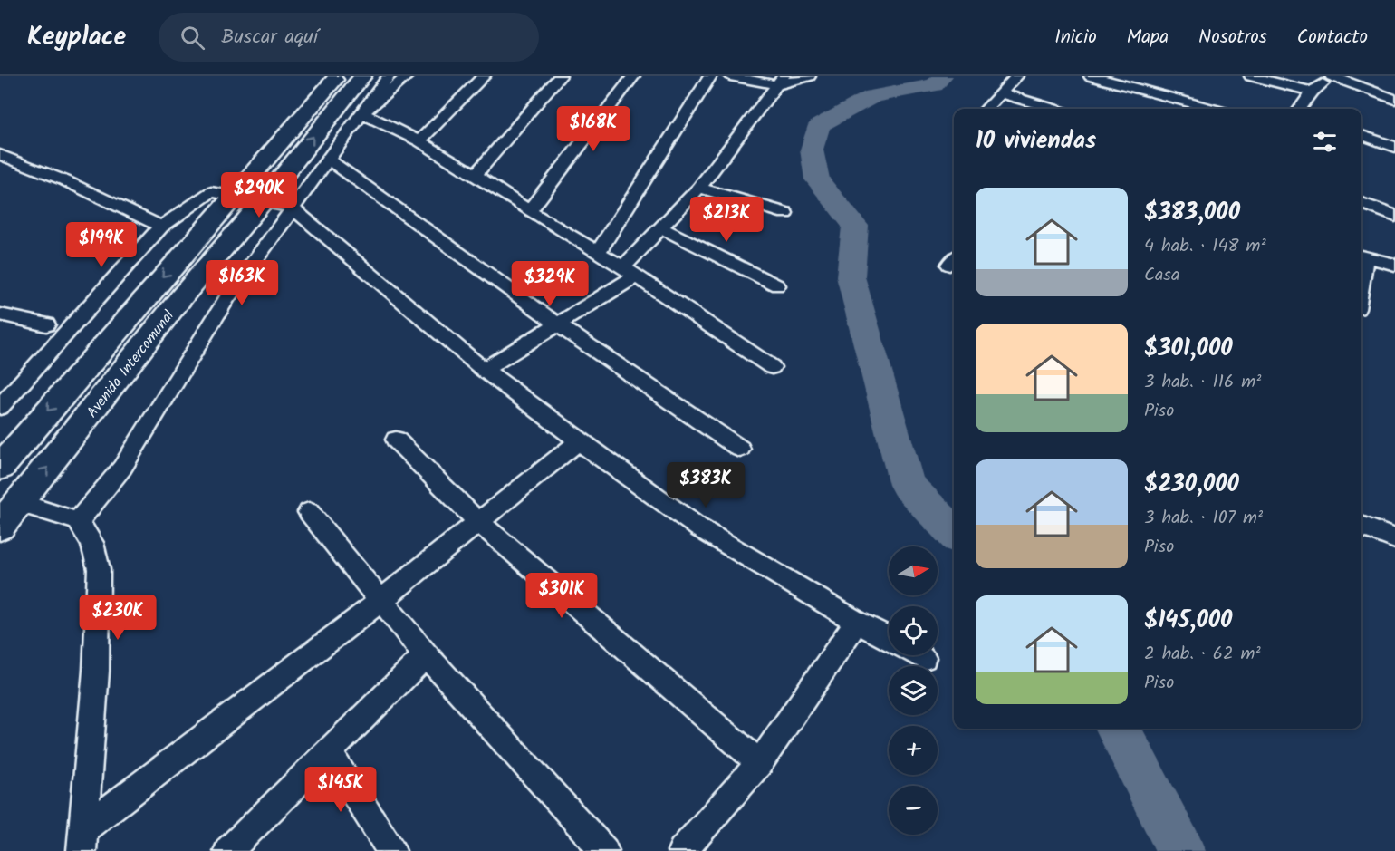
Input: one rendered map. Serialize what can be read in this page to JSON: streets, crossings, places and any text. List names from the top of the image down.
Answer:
{
  "streets": {
    "main road": ["Avenida Intercomunal"]
  },
  "north": "right",
  "page": {
    "header": "Keyplace",
    "search": "Buscar aquí",
    "nav": [
      "Inicio",
      "Mapa",
      "Nosotros",
      "Contacto"
    ],
    "price": [
      "$168K",
      "$290K",
      "$213K",
      "$199K",
      "$163K",
      "$329K",
      "$383K",
      "$301K",
      "$230K",
      "$145K"
    ],
    "heading": "10 viviendas",
    "list": [
      {
        "name": "$383,000",
        "note": "4 hab. · 148 m² · Casa"
      },
      {
        "name": "$301,000",
        "note": "3 hab. · 116 m² · Piso"
      },
      {
        "name": "$230,000",
        "note": "3 hab. · 107 m² · Piso"
      },
      {
        "name": "$145,000",
        "note": "2 hab. · 62 m² · Piso"
      }
    ],
    "map_buttons": ["+", "−"]
  }
}
